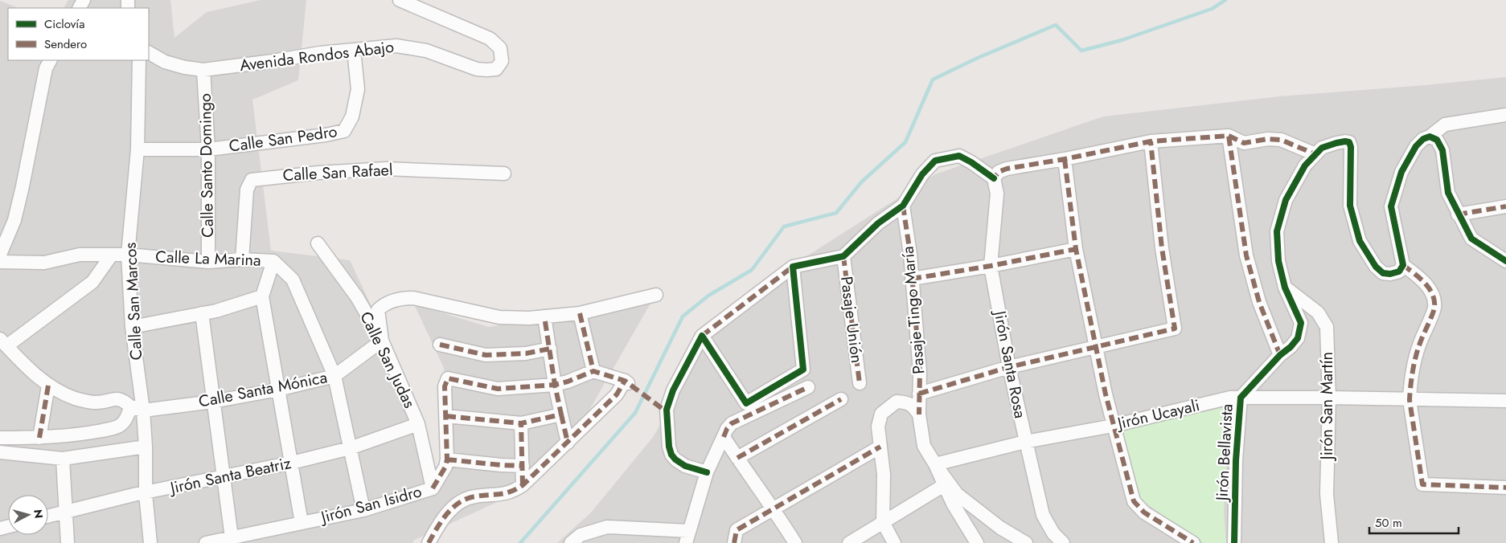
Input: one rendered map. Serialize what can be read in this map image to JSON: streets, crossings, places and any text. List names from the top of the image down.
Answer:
{
  "streets": {
    "street": [
      "Avenida Rondos Abajo",
      "Calle San Pedro",
      "Calle Santo Domingo",
      "Calle San Rafael",
      "Calle La Marina",
      "Calle San Marcos",
      "Pasaje Tingo María",
      "Pasaje Unión",
      "Calle San Judas",
      "Jirón Santa Rosa",
      "Calle Santa Mónica",
      "Jirón San Martín",
      "Jirón Ucayali",
      "Jirón Bellavista",
      "Jirón Santa Beatriz",
      "Jirón San Isidro"
    ]
  },
  "crossings": [
    ["Avenida Rondos Abajo", "Calle San Pedro"],
    ["Avenida Rondos Abajo", "Calle Santo Domingo"],
    ["Calle San Pedro", "Calle Santo Domingo"],
    ["Calle San Pedro", "Calle San Marcos"],
    ["Calle Santo Domingo", "Calle La Marina"],
    ["Calle San Rafael", "Calle La Marina"],
    ["Calle La Marina", "Calle San Marcos"],
    ["Calle San Marcos", "Calle Santa Mónica"],
    ["Calle San Marcos", "Jirón Santa Beatriz"],
    ["Pasaje Tingo María", "Jirón Santa Rosa"],
    ["Calle San Judas", "Calle Santa Mónica"],
    ["Calle San Judas", "Jirón Santa Beatriz"],
    ["Calle San Judas", "Jirón San Isidro"],
    ["Jirón Santa Rosa", "Jirón Ucayali"],
    ["Jirón San Martín", "Jirón Ucayali"],
    ["Jirón San Martín", "Jirón Bellavista"],
    ["Jirón Ucayali", "Jirón Bellavista"]
  ],
  "legend": ["Ciclovía", "Sendero"],
  "scale_bar": "50 m",
  "north": "right"
}
